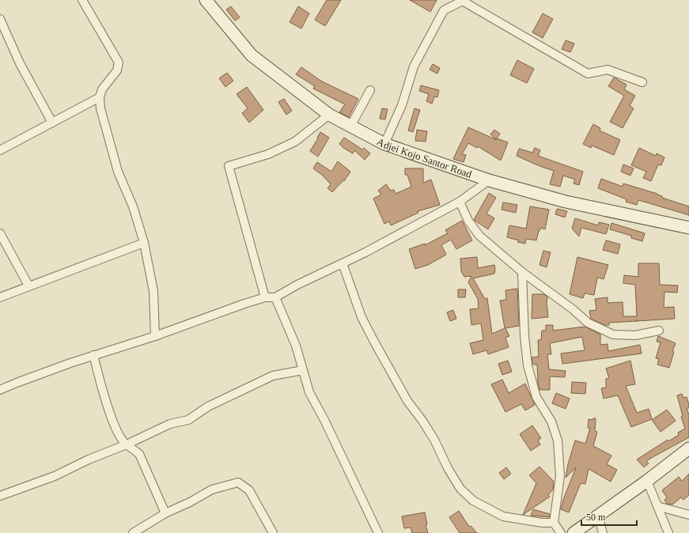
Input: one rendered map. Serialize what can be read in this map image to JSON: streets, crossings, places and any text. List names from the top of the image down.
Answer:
{
  "streets": {
    "street": ["Adjei Kojo Santor Road"]
  },
  "scale_bar": "50 m"
}
